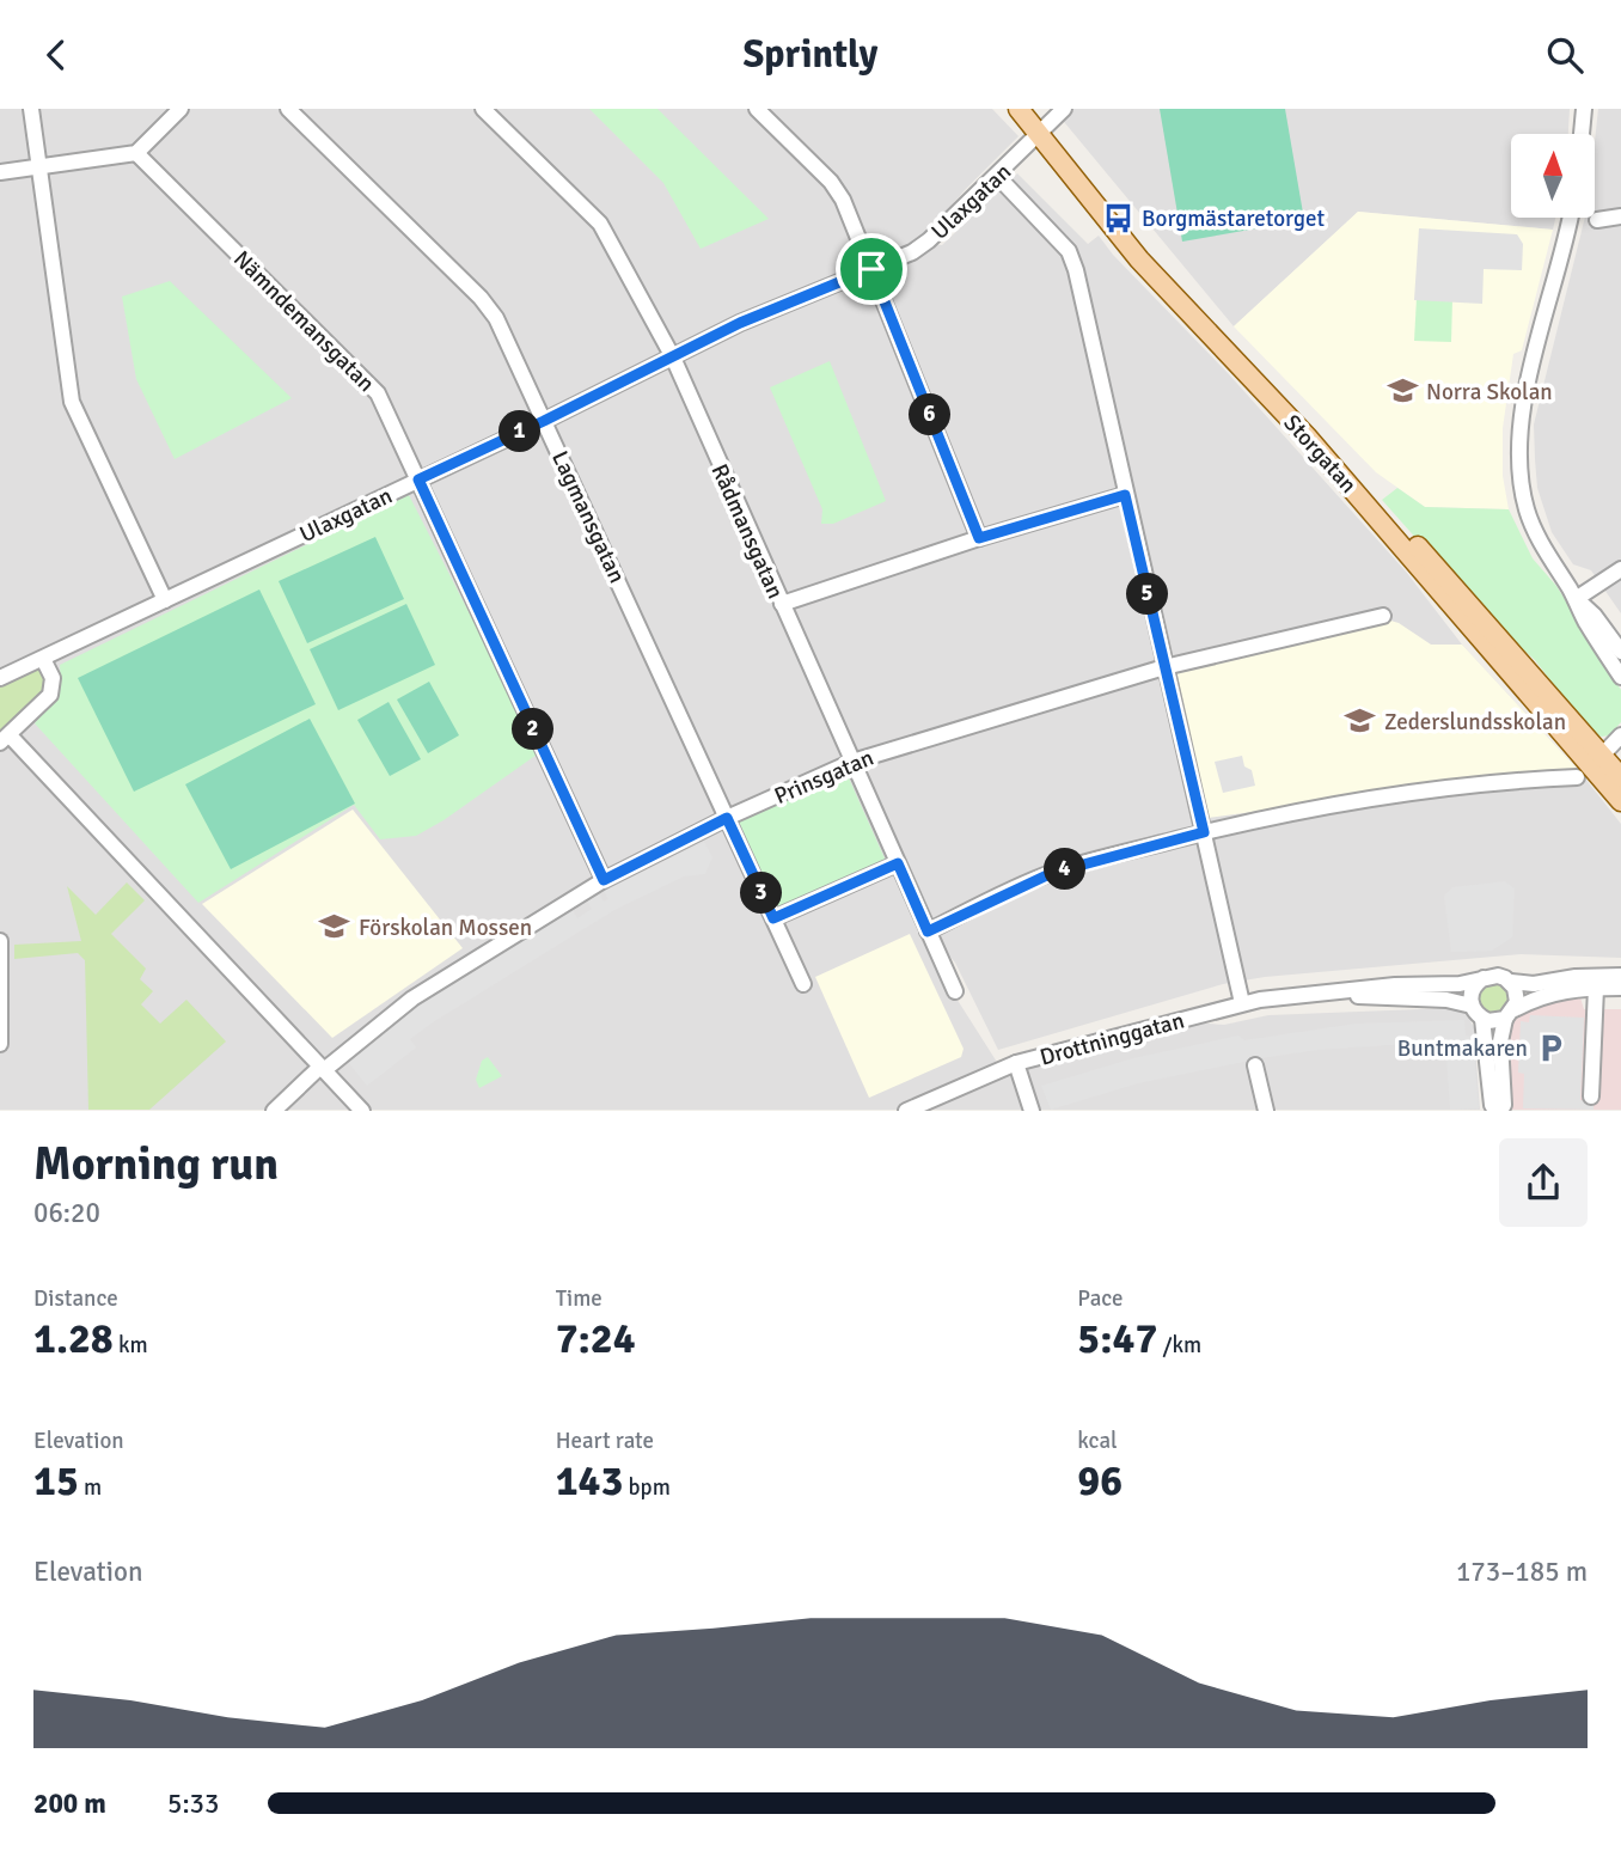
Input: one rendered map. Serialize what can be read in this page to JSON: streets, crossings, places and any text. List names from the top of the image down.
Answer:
{
  "streets": {
    "main road": ["Storgatan"],
    "street": [
      "Ulaxgatan",
      "Nämndemansgatan",
      "Lagmansgatan",
      "Rådmansgatan",
      "Prinsgatan",
      "Drottninggatan"
    ]
  },
  "crossings": [
    ["Ulaxgatan", "Nämndemansgatan"],
    ["Ulaxgatan", "Storgatan"],
    ["Ulaxgatan", "Lagmansgatan"],
    ["Ulaxgatan", "Rådmansgatan"],
    ["Nämndemansgatan", "Prinsgatan"],
    ["Lagmansgatan", "Prinsgatan"],
    ["Rådmansgatan", "Prinsgatan"]
  ],
  "places": {
    "bus stop": ["Borgmästaretorget"],
    "school or university": ["Norra Skolan", "Zederslundsskolan", "Förskolan Mossen"],
    "parking": ["Buntmakaren"]
  },
  "north": "top",
  "page": {
    "header": "Sprintly",
    "pins": [
      "6",
      "1",
      "5",
      "2",
      "4",
      "3"
    ],
    "heading": ["Morning run", "06:20"],
    "stats": [
      ["Distance", "1.28 km"],
      ["Time", "7:24"],
      ["Pace", "5:47 /km"],
      ["Elevation", "15 m"],
      ["Heart rate", "143 bpm"],
      ["kcal", "96"]
    ],
    "chart": ["Elevation", "173–185 m"],
    "list": [
      {
        "name": "200 m",
        "note": "5:33"
      }
    ]
  }
}
